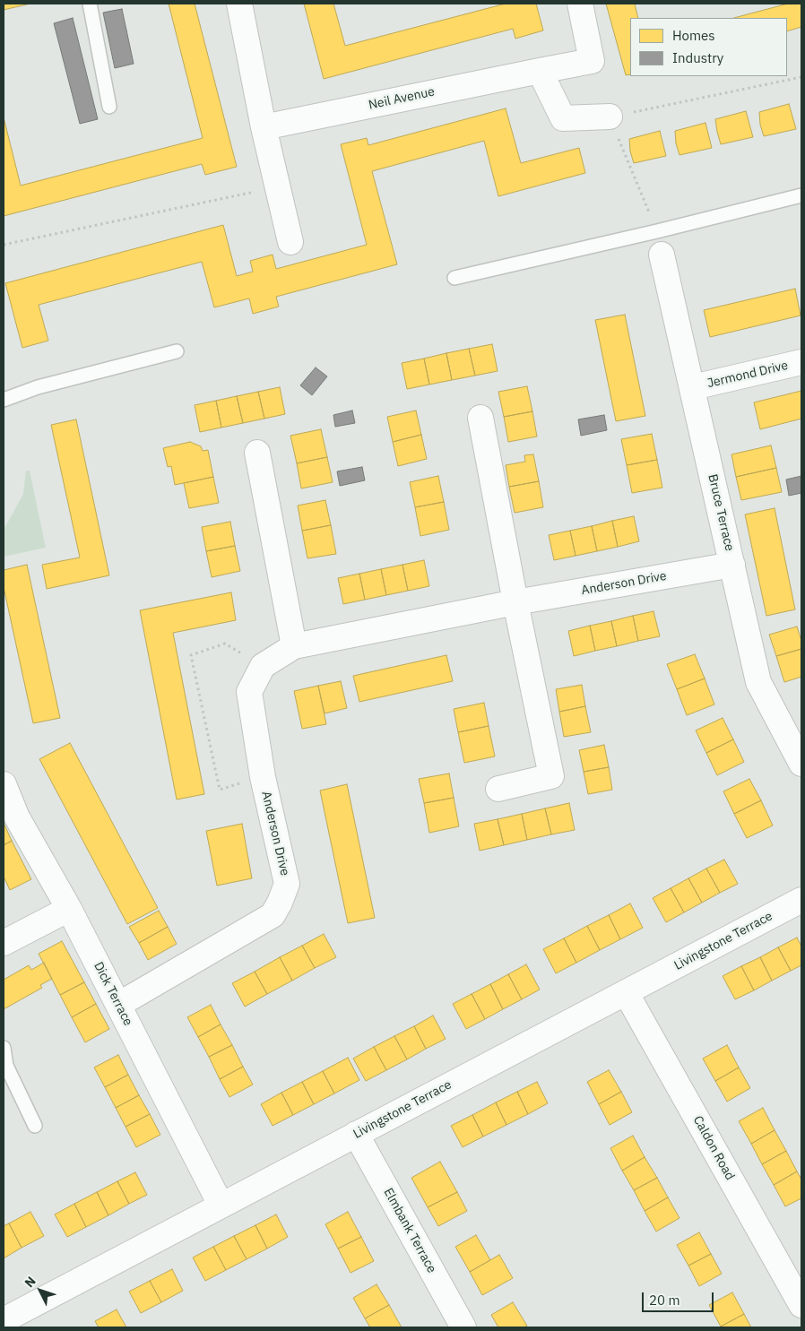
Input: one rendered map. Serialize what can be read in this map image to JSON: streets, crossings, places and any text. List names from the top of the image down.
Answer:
{
  "streets": {
    "street": [
      "Neil Avenue",
      "Jermond Drive",
      "Bruce Terrace",
      "Anderson Drive",
      "Livingstone Terrace",
      "Dick Terrace",
      "Caldon Road",
      "Elmbank Terrace"
    ]
  },
  "crossings": [
    ["Jermond Drive", "Bruce Terrace"],
    ["Bruce Terrace", "Anderson Drive"],
    ["Anderson Drive", "Dick Terrace"],
    ["Livingstone Terrace", "Dick Terrace"],
    ["Livingstone Terrace", "Caldon Road"],
    ["Livingstone Terrace", "Elmbank Terrace"]
  ],
  "legend": ["Homes", "Industry"],
  "scale_bar": "20 m",
  "north": "top left"
}
